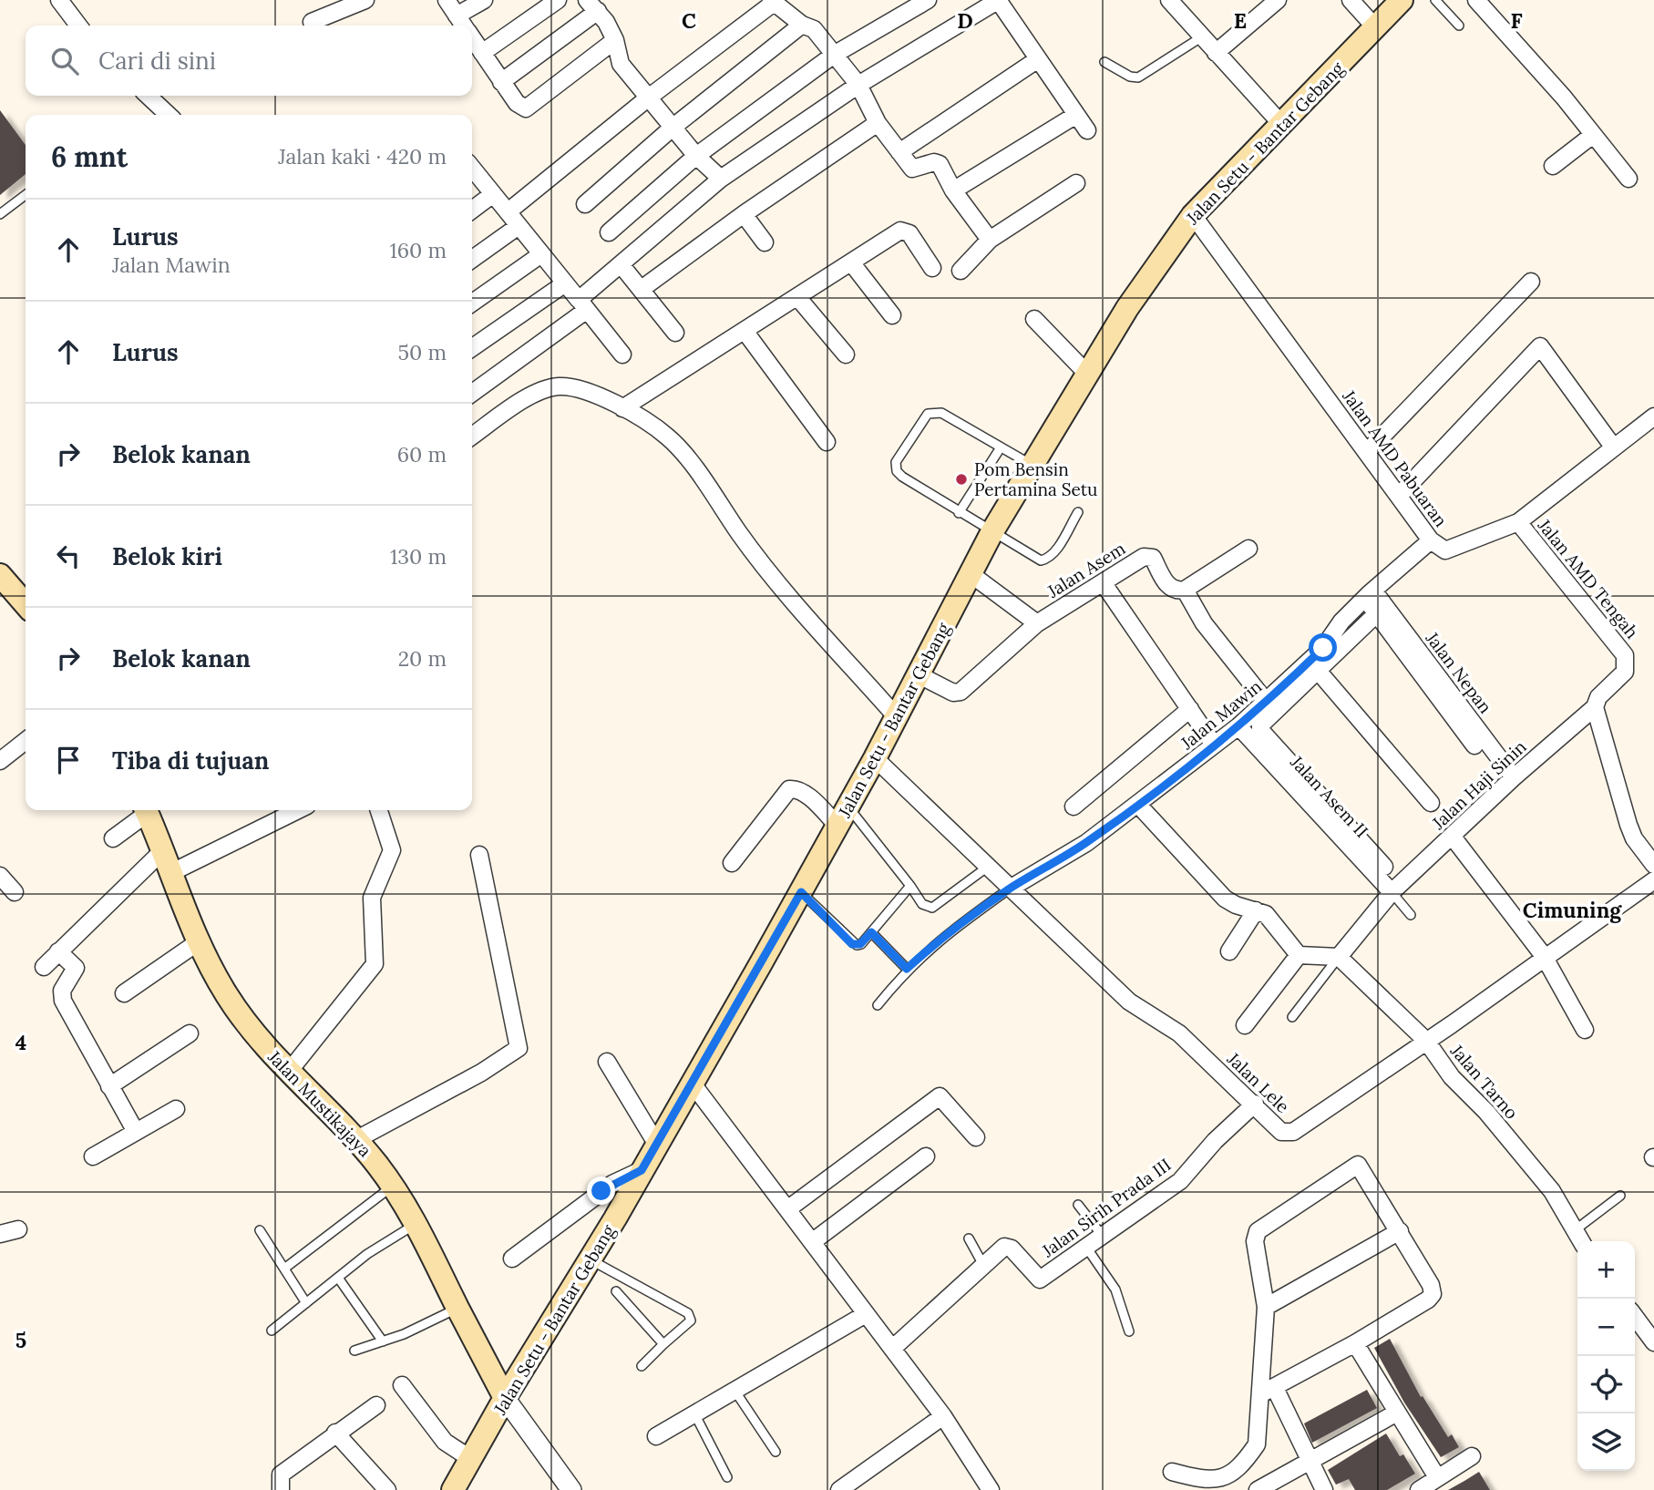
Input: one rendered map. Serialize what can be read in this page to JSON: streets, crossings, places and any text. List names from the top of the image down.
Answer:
{
  "streets": {
    "main road": ["Jalan Setu - Bantar Gebang", "Jalan Mustikajaya"],
    "street": [
      "Jalan AMD Pabuaran",
      "Jalan Asem",
      "Jalan AMD Tengah",
      "Jalan Nepan",
      "Jalan Mawin",
      "Jalan Haji Sinin",
      "Jalan Asem II",
      "Jalan Tarno",
      "Jalan Lele",
      "Jalan Sirih Prada III"
    ]
  },
  "crossings": [
    ["Jalan Setu - Bantar Gebang", "Jalan AMD Pabuaran"],
    ["Jalan Setu - Bantar Gebang", "Jalan Asem"],
    ["Jalan Setu - Bantar Gebang", "Jalan Lele"],
    ["Jalan Setu - Bantar Gebang", "Jalan Mustikajaya"],
    ["Jalan AMD Pabuaran", "Jalan AMD Tengah"],
    ["Jalan AMD Pabuaran", "Jalan Mawin"],
    ["Jalan AMD Tengah", "Jalan Haji Sinin"],
    ["Jalan Nepan", "Jalan Mawin"],
    ["Jalan Nepan", "Jalan Haji Sinin"],
    ["Jalan Mawin", "Jalan Asem II"],
    ["Jalan Mawin", "Jalan Lele"],
    ["Jalan Haji Sinin", "Jalan Asem II"],
    ["Jalan Haji Sinin", "Jalan Tarno"],
    ["Jalan Tarno", "Jalan Lele"],
    ["Jalan Lele", "Jalan Sirih Prada III"]
  ],
  "districts": ["Cimuning"],
  "places": ["Pom Bensin Pertamina Setu"],
  "page": {
    "search": "Cari di sini",
    "heading": ["6 mnt", "Jalan kaki · 420 m"],
    "list": [
      ["Lurus", "Jalan Mawin", "160 m"],
      ["Lurus", "50 m"],
      ["Belok kanan", "60 m"],
      ["Belok kiri", "130 m"],
      ["Belok kanan", "20 m"],
      "Tiba di tujuan"
    ],
    "map_buttons": ["+", "−"]
  },
  "grid": {
    "columns": [
      "C",
      "D",
      "E",
      "F"
    ],
    "rows": ["4", "5"]
  }
}
